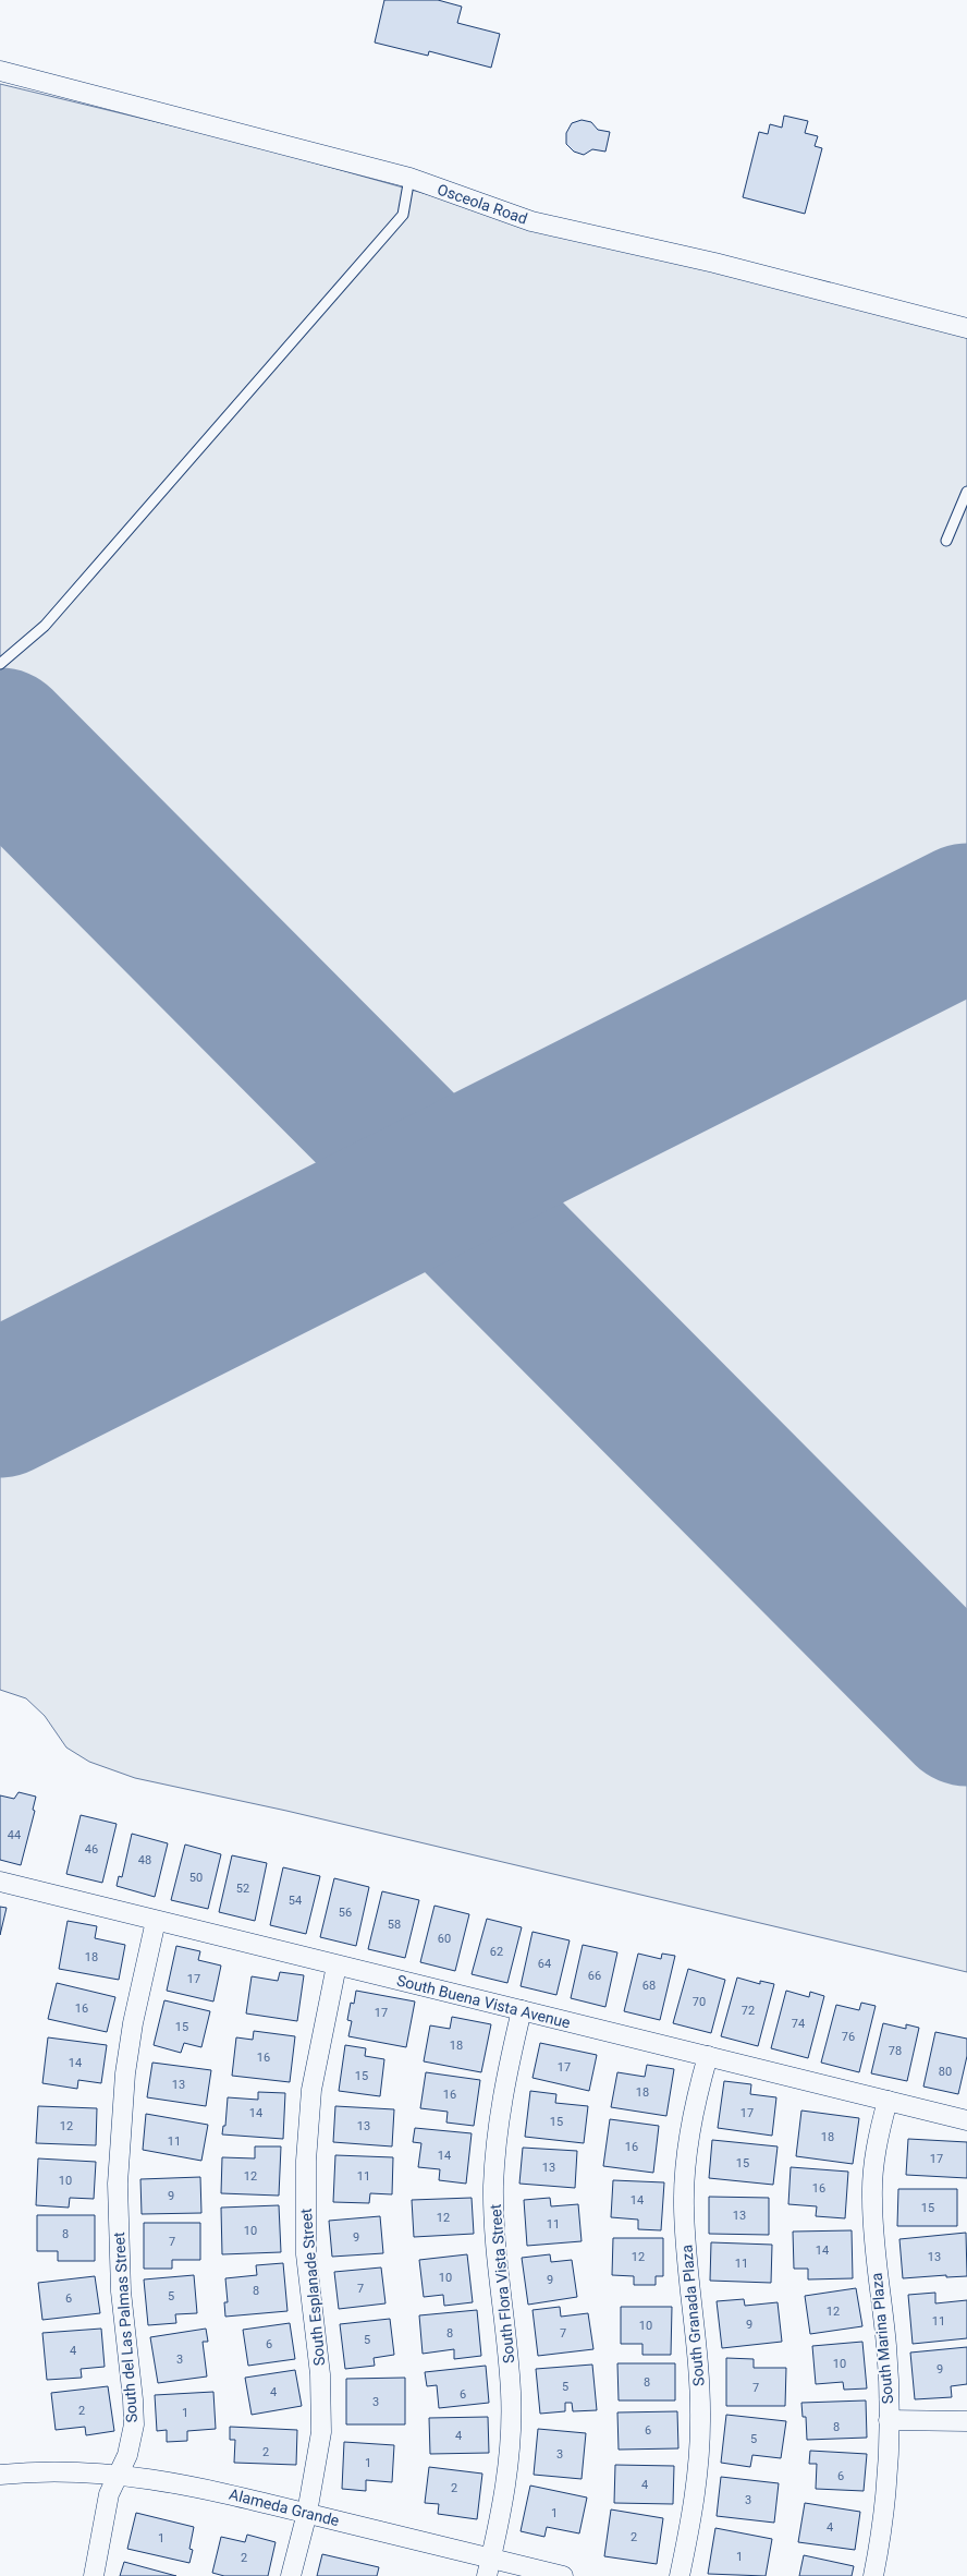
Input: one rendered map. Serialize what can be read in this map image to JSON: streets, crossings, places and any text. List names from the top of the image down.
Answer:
{
  "streets": {
    "street": [
      "Osceola Road",
      "South Buena Vista Avenue",
      "South Flora Vista Street",
      "South Esplanade Street",
      "South Granada Plaza",
      "South del Las Palmas Street",
      "South Marina Plaza",
      "Alameda Grande"
    ]
  },
  "crossings": [
    ["South Buena Vista Avenue", "South Flora Vista Street"],
    ["South Buena Vista Avenue", "South Esplanade Street"],
    ["South Buena Vista Avenue", "South Granada Plaza"],
    ["South Buena Vista Avenue", "South del Las Palmas Street"],
    ["South Buena Vista Avenue", "South Marina Plaza"],
    ["South Flora Vista Street", "Alameda Grande"],
    ["South Esplanade Street", "Alameda Grande"],
    ["South del Las Palmas Street", "Alameda Grande"]
  ],
  "house_numbers": [
    "44",
    "46",
    "48",
    "50",
    "52",
    "54",
    "56",
    "58",
    "60",
    "62",
    "18",
    "64",
    "66",
    "17",
    "68",
    "70",
    "16",
    "72",
    "17",
    "74",
    "15",
    "76",
    "18",
    "78",
    "16",
    "14",
    "17",
    "80",
    "15",
    "13",
    "18",
    "16",
    "14",
    "17",
    "15",
    "12",
    "13",
    "18",
    "11",
    "16",
    "14",
    "17",
    "15",
    "13",
    "12",
    "11",
    "10",
    "16",
    "9",
    "14",
    "15",
    "13",
    "12",
    "11",
    "10",
    "8",
    "9",
    "7",
    "14",
    "12",
    "13",
    "11",
    "10",
    "9",
    "7",
    "8",
    "5",
    "6",
    "12",
    "11",
    "9",
    "10",
    "8",
    "7",
    "5",
    "6",
    "4",
    "3",
    "10",
    "9",
    "8",
    "5",
    "7",
    "4",
    "6",
    "3",
    "2",
    "1",
    "8",
    "6",
    "4",
    "5",
    "2",
    "3",
    "1",
    "6",
    "4",
    "2",
    "3",
    "1",
    "4",
    "2",
    "1",
    "1",
    "2"
  ]
}
